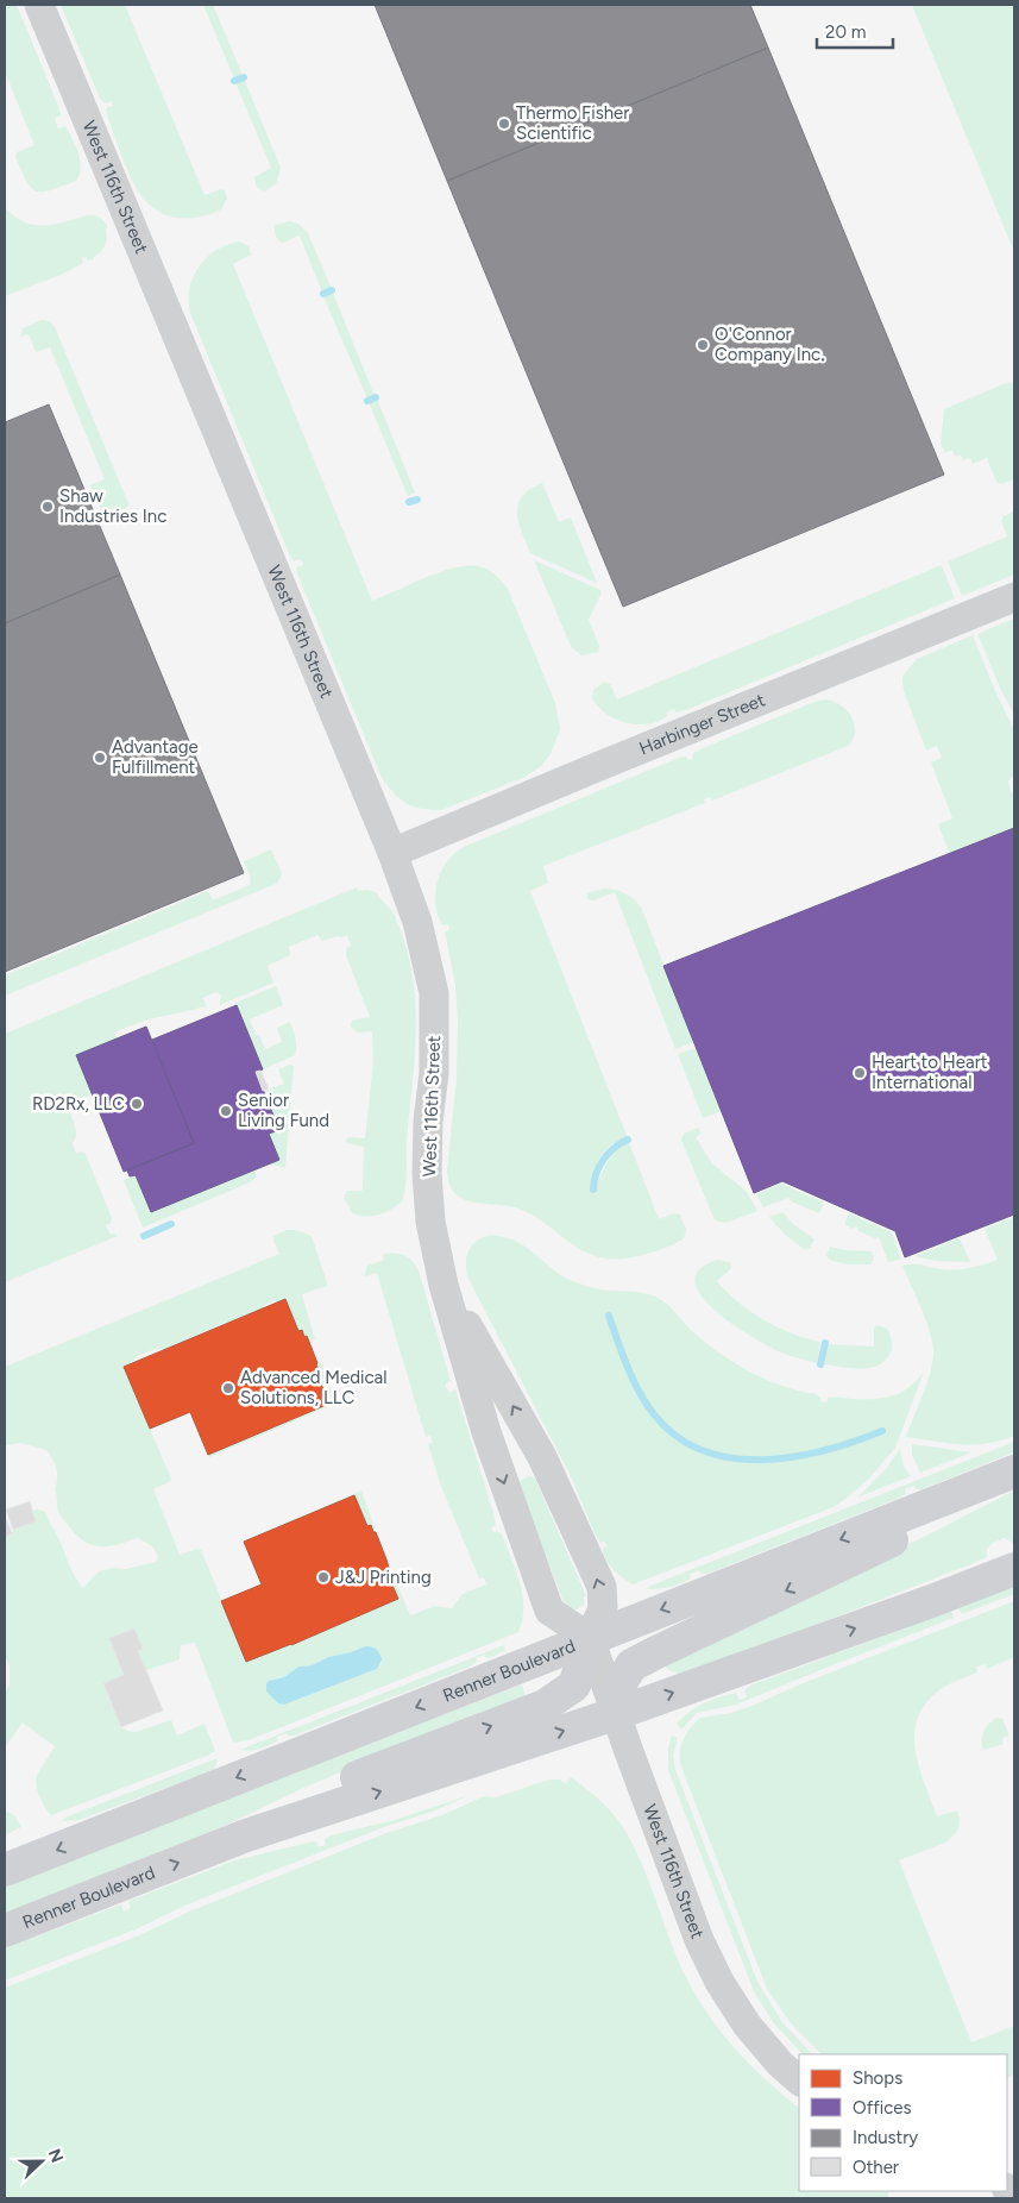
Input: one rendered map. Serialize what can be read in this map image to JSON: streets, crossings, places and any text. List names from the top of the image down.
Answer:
{
  "streets": {
    "main road": ["Renner Boulevard"],
    "street": ["West 116th Street", "Harbinger Street"]
  },
  "crossings": [
    ["West 116th Street", "Harbinger Street"],
    ["West 116th Street", "Renner Boulevard"]
  ],
  "places": [
    "Thermo Fisher Scientific",
    "O'Connor Company Inc.",
    "Shaw Industries Inc",
    "Advantage Fulfillment",
    "Heart to Heart International",
    "RD2Rx, LLC",
    "Senior Living Fund",
    "Advanced Medical Solutions, LLC",
    "J&J Printing"
  ],
  "legend": [
    "Shops",
    "Offices",
    "Industry",
    "Other"
  ],
  "scale_bar": "20 m",
  "north": "right"
}
